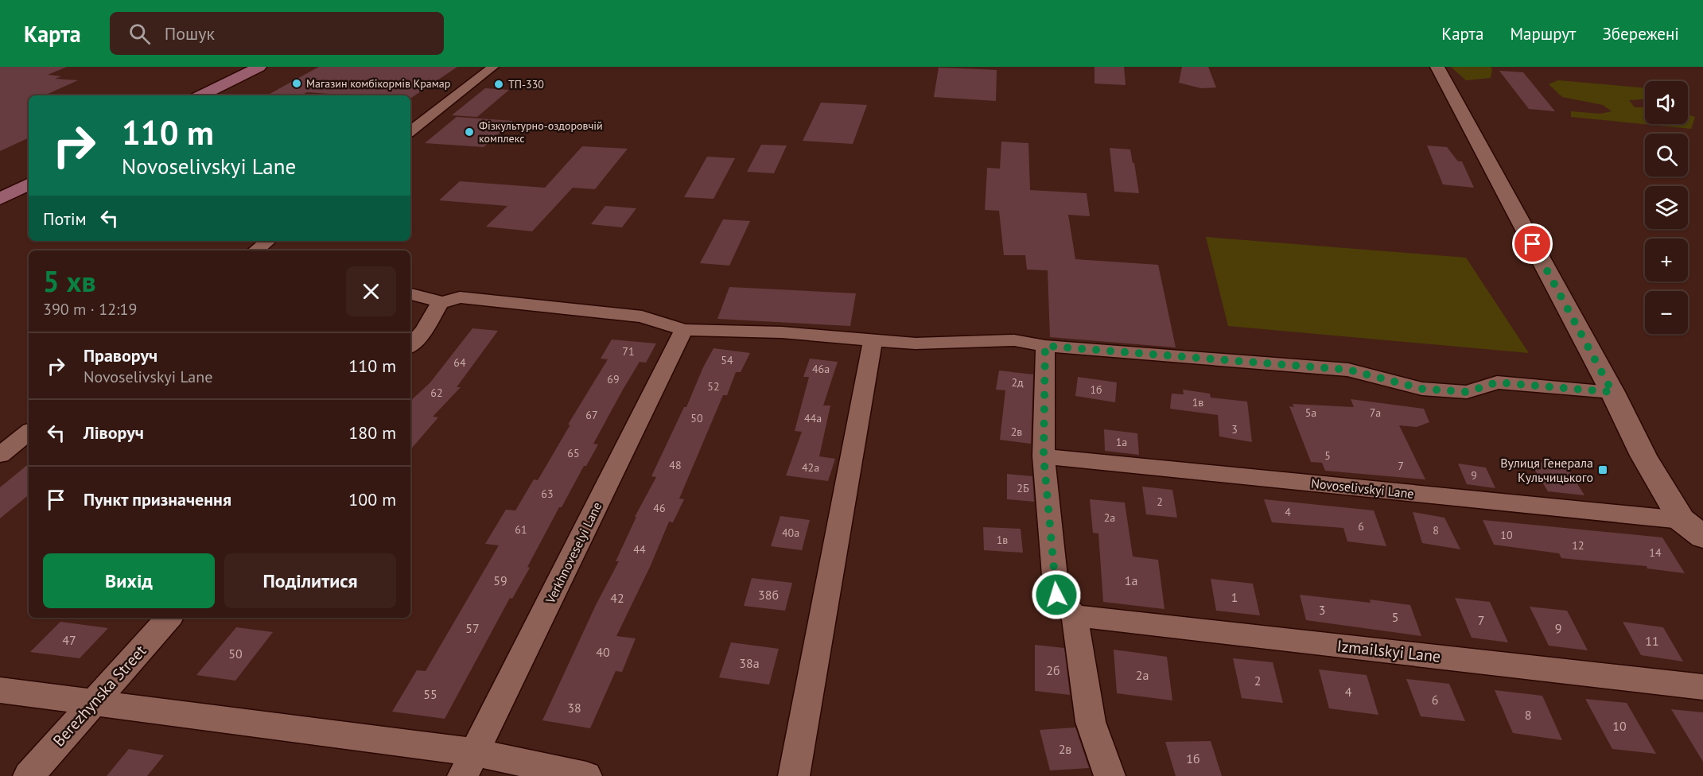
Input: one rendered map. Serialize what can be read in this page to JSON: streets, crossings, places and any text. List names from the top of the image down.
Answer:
{
  "streets": {
    "street": [
      "Novoselivskyi Lane",
      "Verkhnoveselyi Lane",
      "Izmailskyi Lane",
      "Berezhynska Street"
    ]
  },
  "places": {
    "other": ["Магазин комбікормів Крамар", "ТП-330", "Фізкультурно-оздоровчій комплекс"],
    "transit": ["Вулиця Генерала Кульчицького"]
  },
  "house_numbers": [
    "71",
    "54",
    "64",
    "46а",
    "69",
    "2д",
    "52",
    "1б",
    "62",
    "1в",
    "5а",
    "7а",
    "67",
    "50",
    "44а",
    "3",
    "2в",
    "1а",
    "65",
    "5",
    "48",
    "7",
    "42а",
    "9",
    "2Б",
    "63",
    "2",
    "46",
    "4",
    "2а",
    "6",
    "61",
    "8",
    "40а",
    "10",
    "1в",
    "12",
    "44",
    "14",
    "59",
    "1а",
    "38б",
    "1",
    "42",
    "3",
    "5",
    "7",
    "57",
    "9",
    "47",
    "11",
    "40",
    "50",
    "38а",
    "2б",
    "2а",
    "2",
    "4",
    "55",
    "6",
    "38",
    "8",
    "10",
    "2в",
    "1б"
  ],
  "page": {
    "header": "Карта",
    "search": "Пошук",
    "nav": ["Карта", "Маршрут", "Збережені"],
    "map_buttons": ["+", "−"],
    "turn": ["110 m", "Novoselivskyi Lane"],
    "then": "Потім",
    "heading": ["5 хв", "390 m · 12:19"],
    "list": [
      {
        "name": "Праворуч",
        "note": "Novoselivskyi Lane",
        "value": "110 m"
      },
      {
        "name": "Ліворуч",
        "value": "180 m"
      },
      {
        "name": "Пункт призначення",
        "value": "100 m"
      }
    ],
    "buttons": ["Вихід", "Поділитися"]
  }
}
